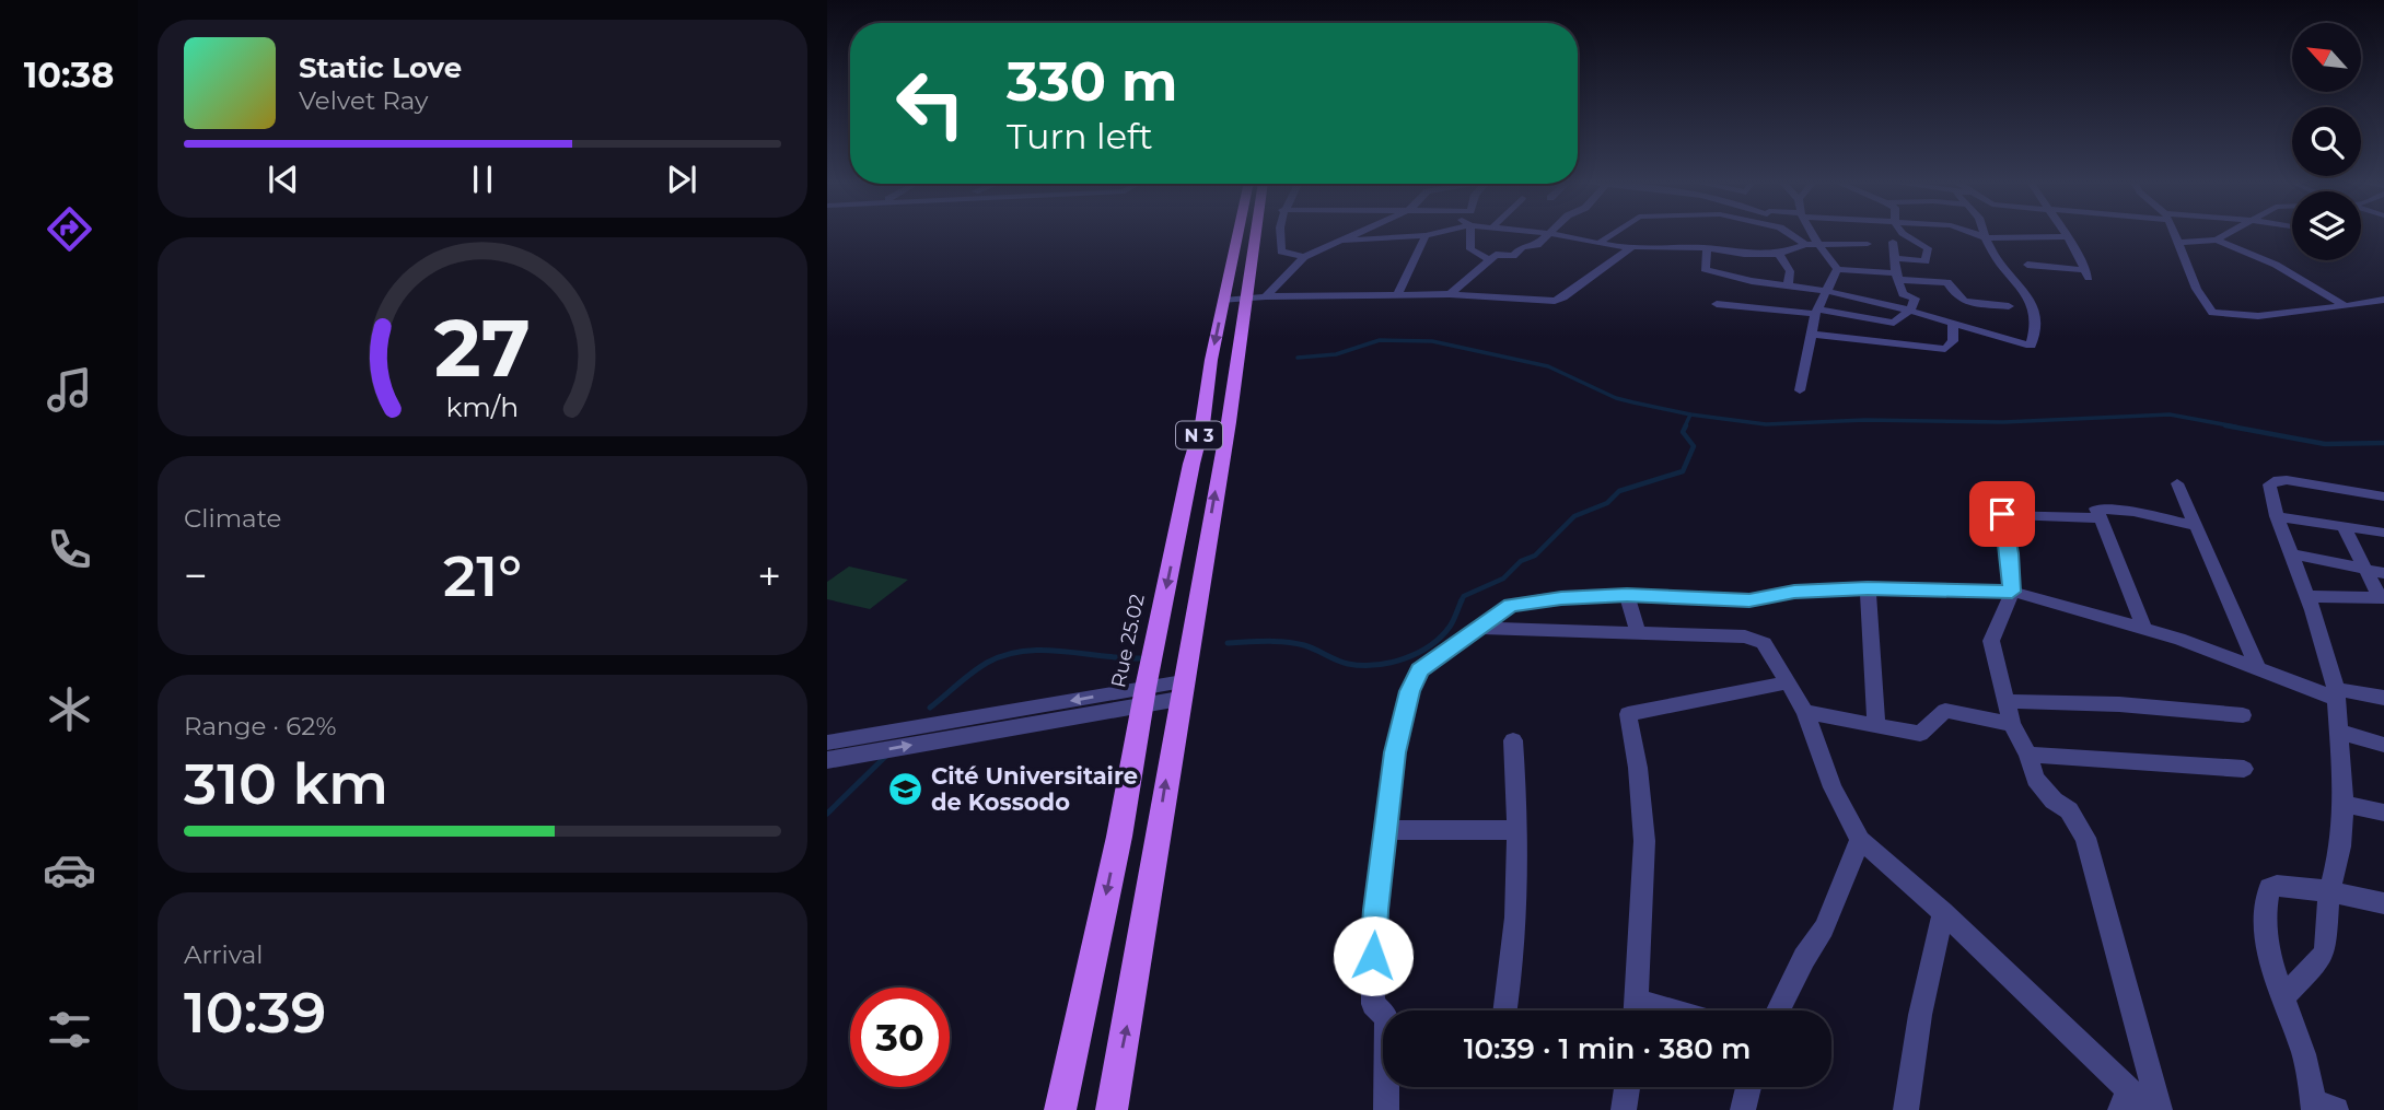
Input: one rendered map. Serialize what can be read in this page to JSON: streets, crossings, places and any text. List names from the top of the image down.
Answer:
{
  "streets": {
    "main road": ["N 3", "Rue 25.02"]
  },
  "places": {
    "school or university": ["Cité Universitaire de Kossodo"]
  },
  "north": "top left",
  "page": {
    "tabs": "10:38",
    "turn": ["330 m", "Turn left"],
    "song": ["Static Love", "Velvet Ray"],
    "tile": [
      "Climate",
      ["Range · 62%", "310 km"],
      ["Arrival", "10:39"]
    ],
    "heat": ["−", "21°", "+"],
    "limit": "30",
    "trip": "10:39 · 1 min · 380 m",
    "gauge": ["27", "km/h"]
  }
}
